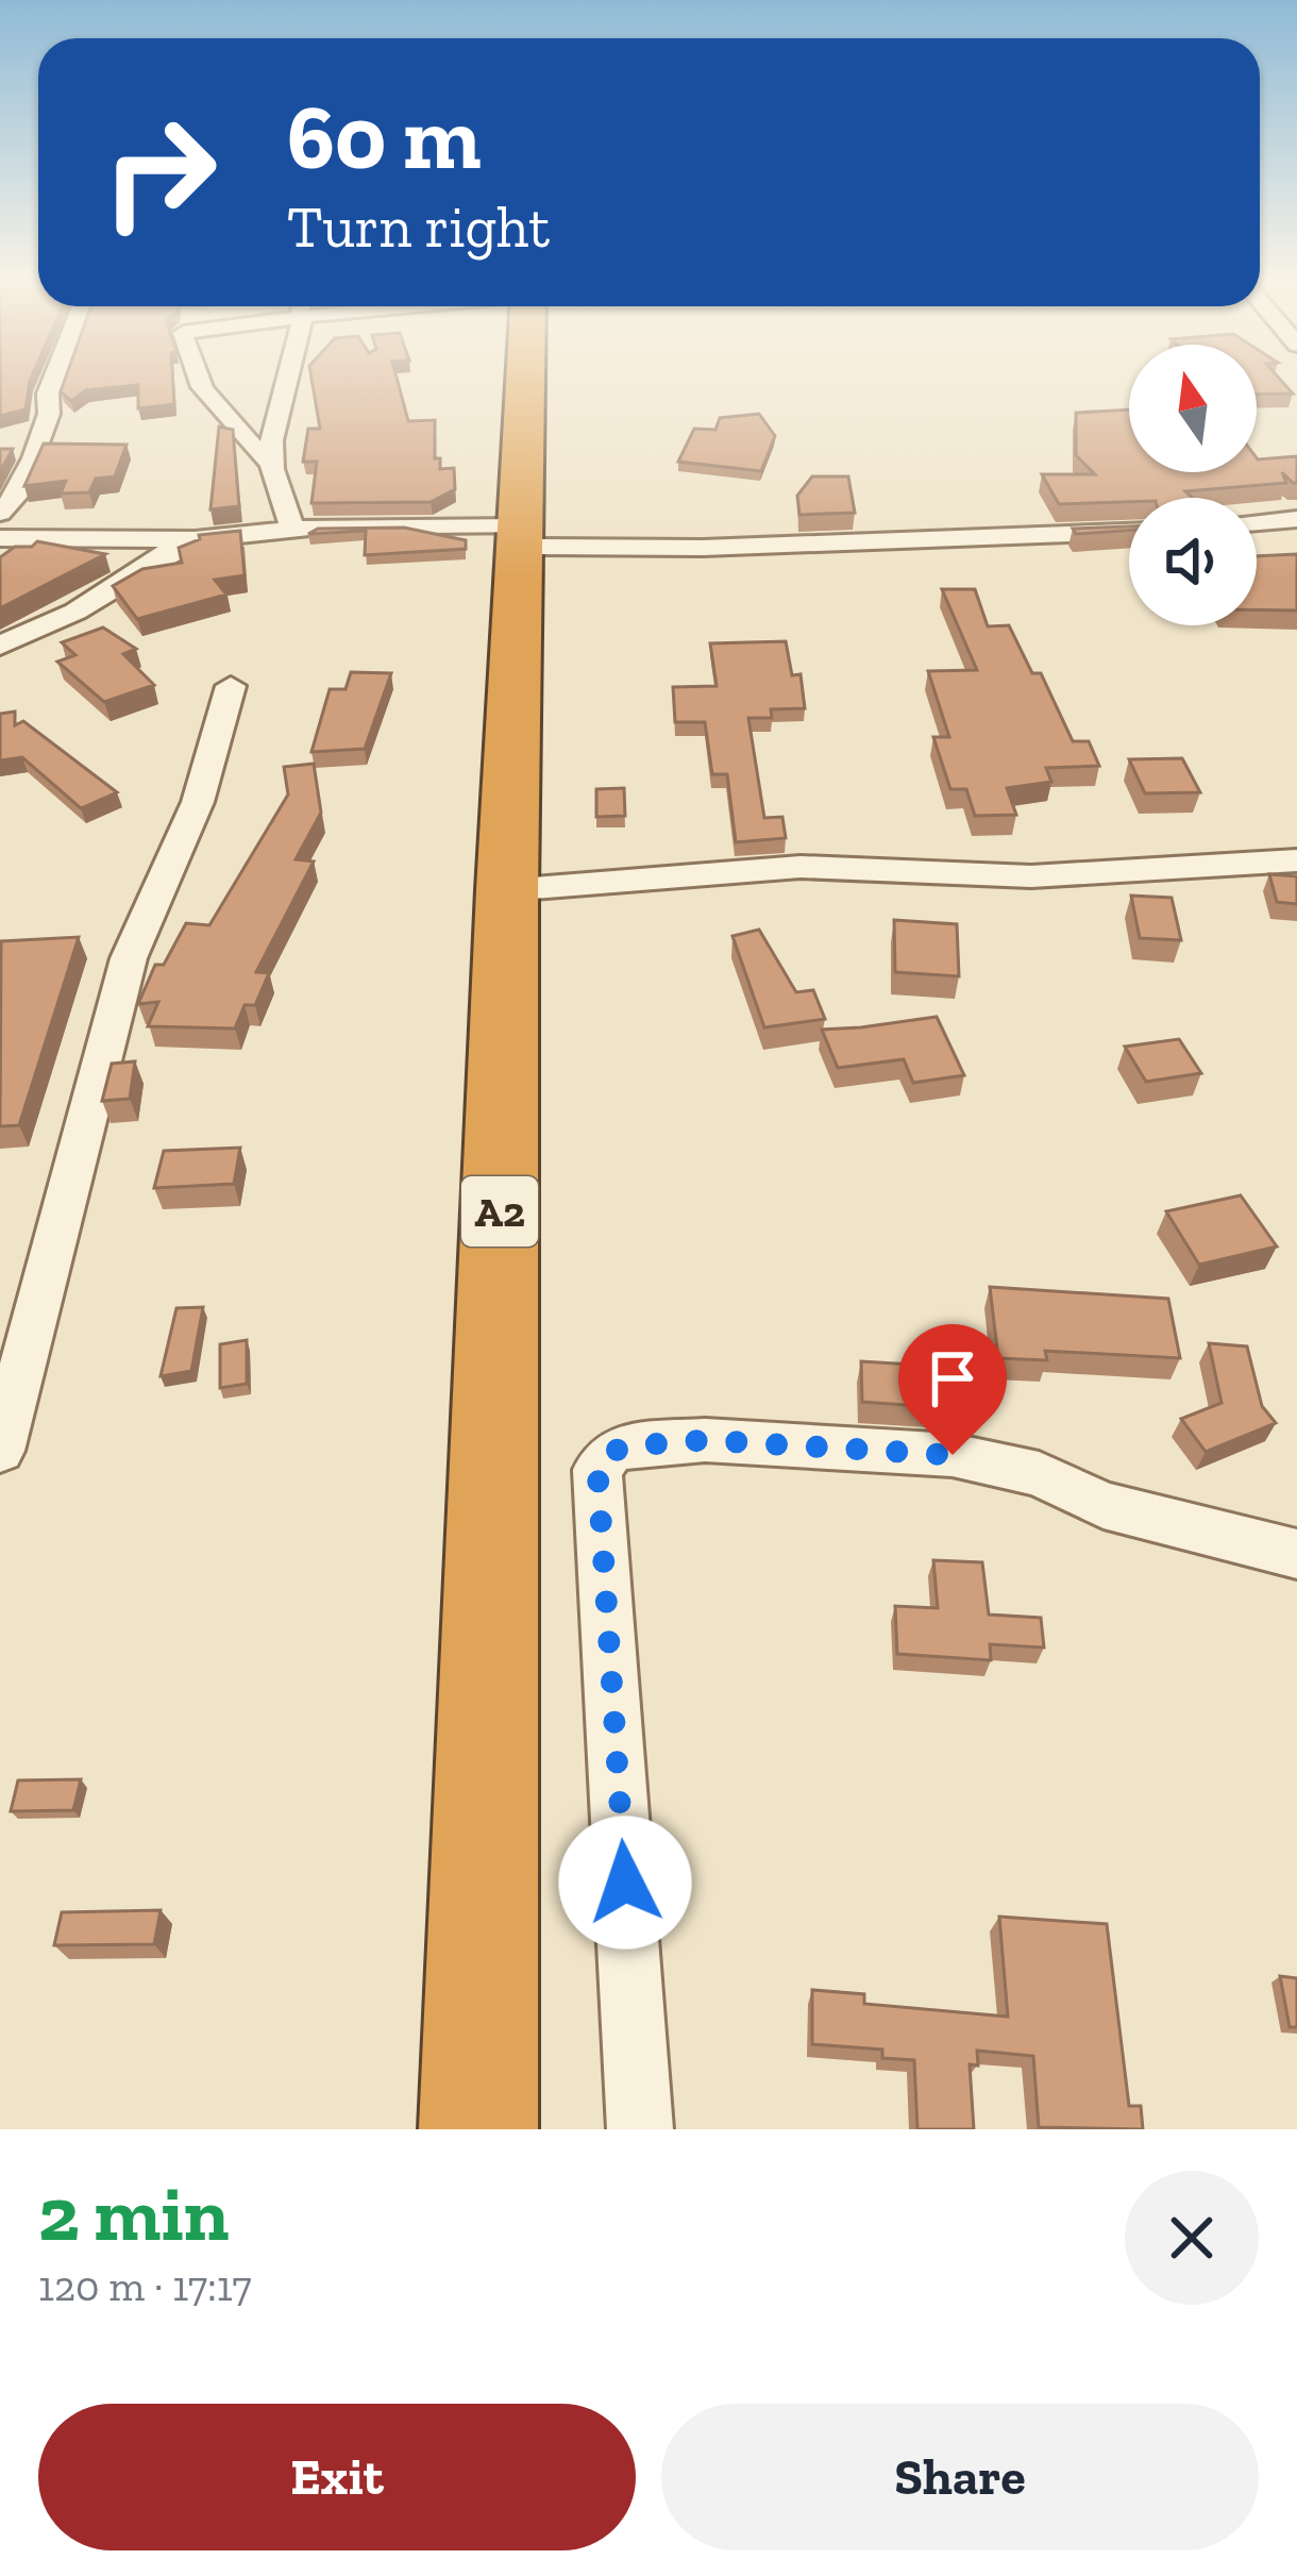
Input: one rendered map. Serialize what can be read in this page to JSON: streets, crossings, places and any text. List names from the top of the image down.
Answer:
{
  "streets": {
    "highway": ["A2"]
  },
  "north": "top",
  "page": {
    "turn": ["60 m", "Turn right"],
    "heading": ["2 min", "120 m · 17:17"],
    "buttons": ["Exit", "Share"]
  }
}
